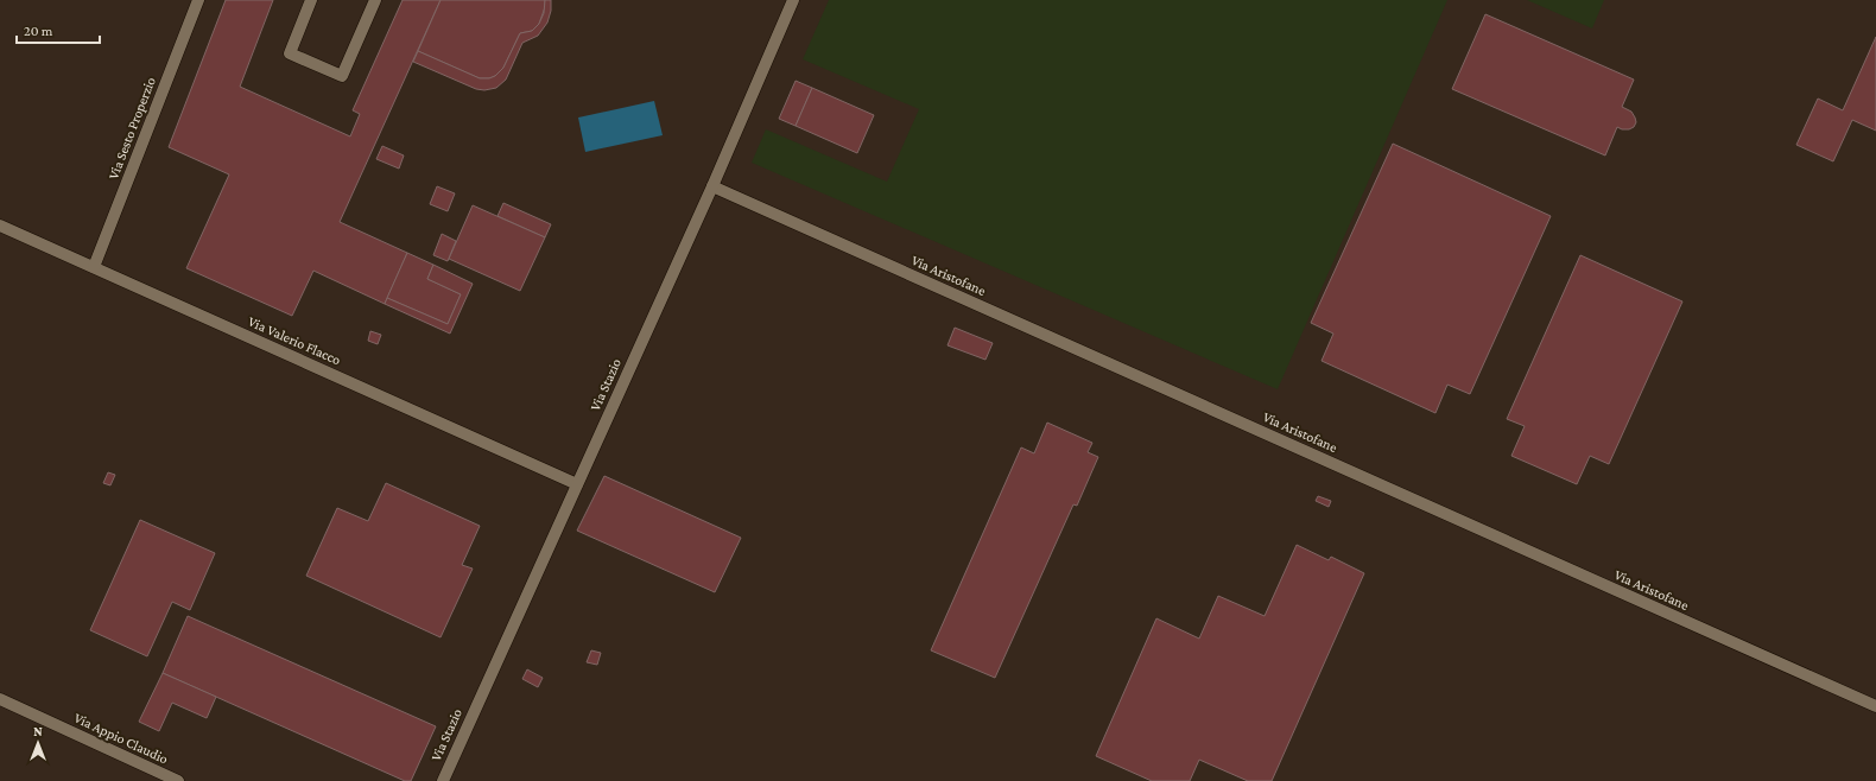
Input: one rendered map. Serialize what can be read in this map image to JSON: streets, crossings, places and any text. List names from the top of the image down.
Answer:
{
  "streets": {
    "street": [
      "Via Sesto Properzio",
      "Via Aristofane",
      "Via Valerio Flacco",
      "Via Stazio",
      "Via Appio Claudio"
    ]
  },
  "crossings": [
    ["Via Sesto Properzio", "Via Valerio Flacco"],
    ["Via Aristofane", "Via Stazio"],
    ["Via Valerio Flacco", "Via Stazio"]
  ],
  "scale_bar": "20 m",
  "north": "top"
}
